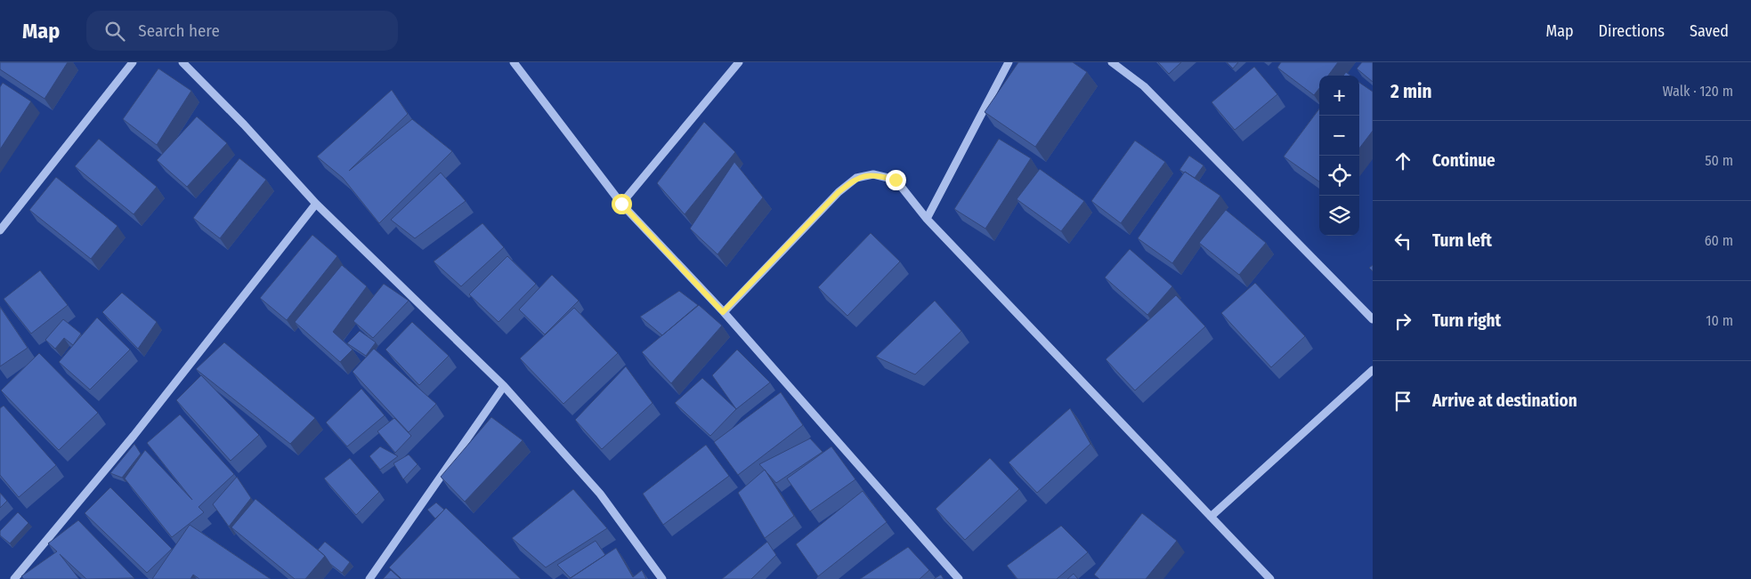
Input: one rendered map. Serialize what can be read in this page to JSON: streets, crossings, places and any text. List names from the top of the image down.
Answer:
{
  "page": {
    "header": "Map",
    "search": "Search here",
    "nav": ["Map", "Directions", "Saved"],
    "heading": ["2 min", "Walk · 120 m"],
    "map_buttons": ["+", "−"],
    "list": [
      ["Continue", "50 m"],
      ["Turn left", "60 m"],
      ["Turn right", "10 m"],
      "Arrive at destination"
    ]
  }
}
